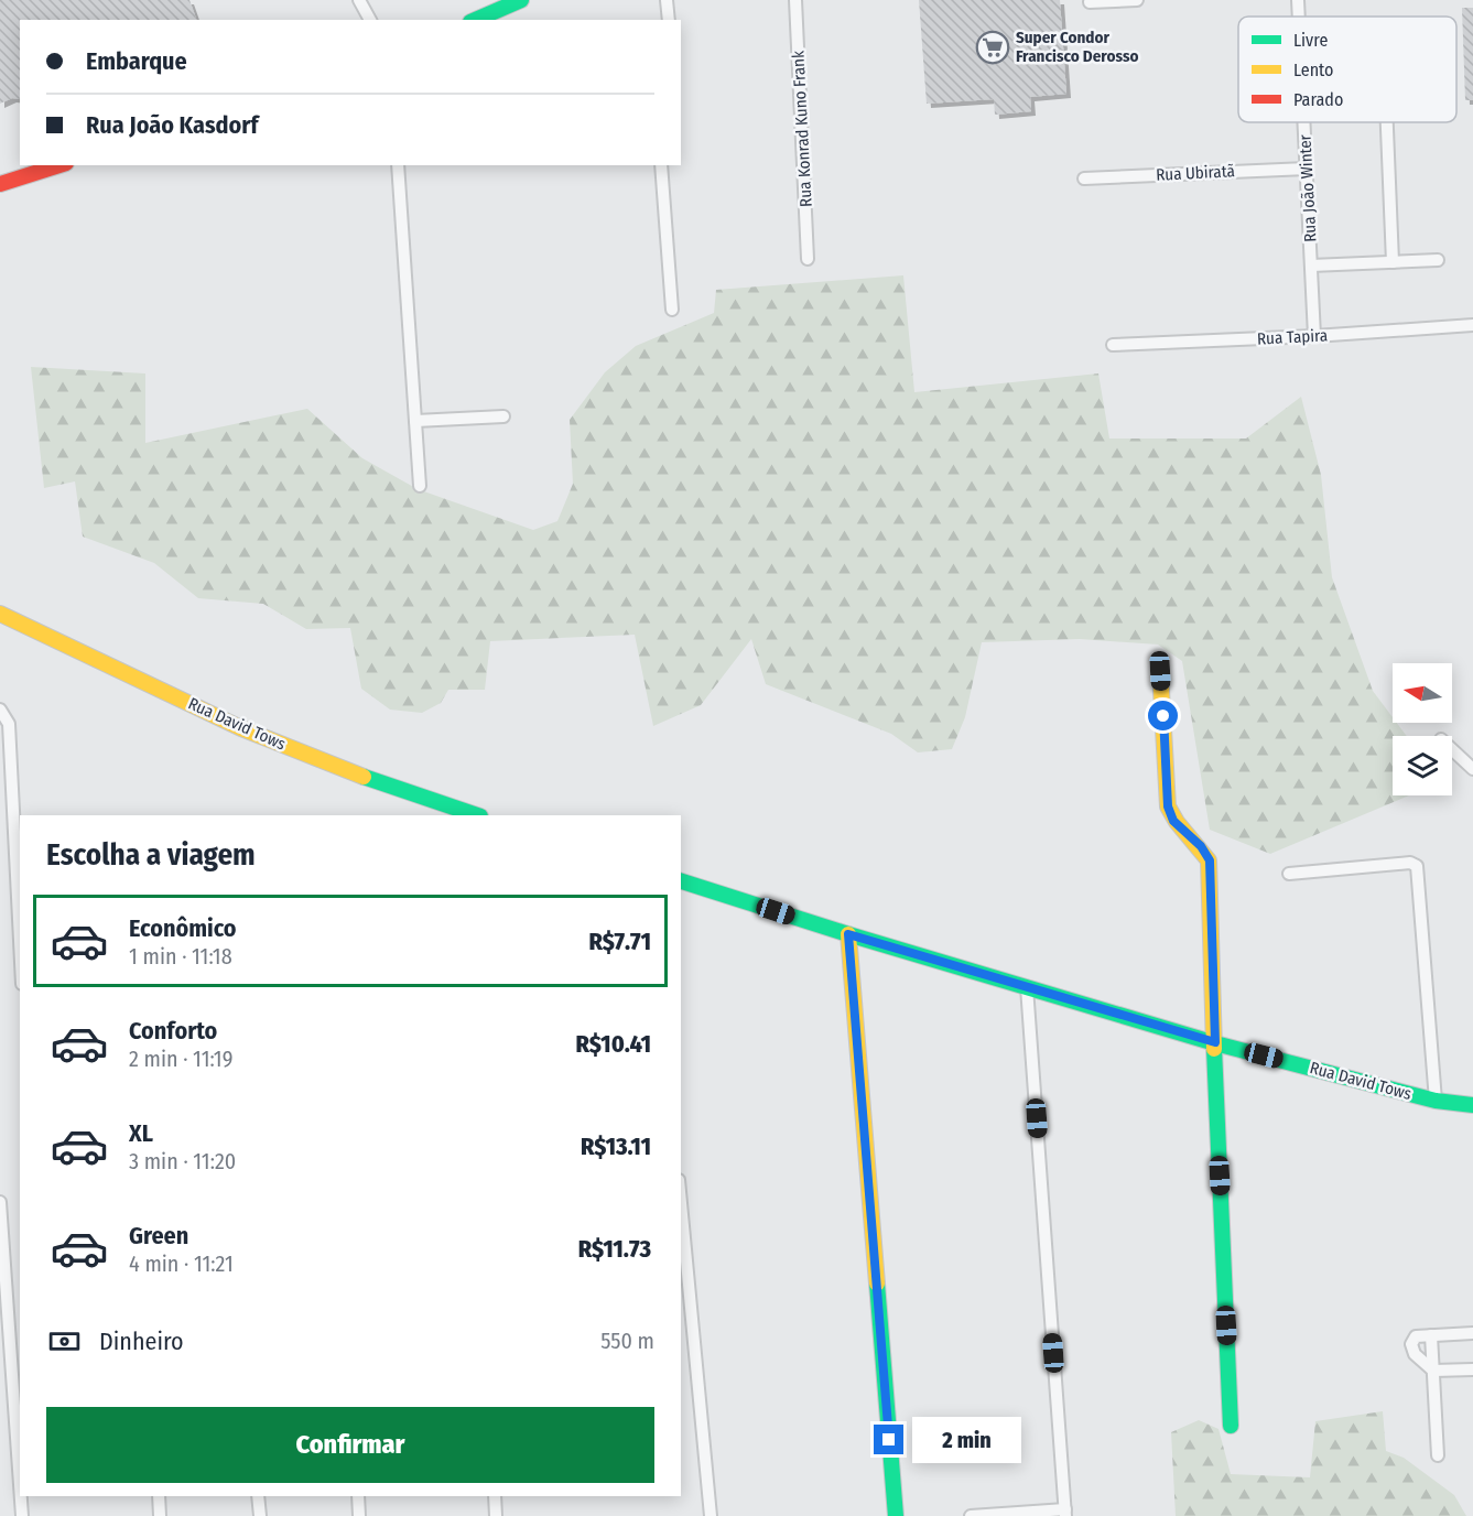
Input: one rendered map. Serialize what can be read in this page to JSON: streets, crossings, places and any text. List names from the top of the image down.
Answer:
{
  "streets": {
    "street": [
      "Rua Konrad Kuno Frank",
      "Rua Ubiratã",
      "Rua João Winter",
      "Rua Tapira",
      "Rua David Tows"
    ]
  },
  "crossings": [
    ["Rua Ubiratã", "Rua João Winter"],
    ["Rua João Winter", "Rua Tapira"]
  ],
  "places": {
    "supermarket": ["Super Condor Francisco Derosso"]
  },
  "legend": ["Livre", "Lento", "Parado"],
  "north": "left",
  "page": {
    "banner": ["Embarque", "Rua João Kasdorf"],
    "heading": "Escolha a viagem",
    "list": [
      {
        "name": "Econômico",
        "note": "1 min · 11:18",
        "value": "R$7.71"
      },
      {
        "name": "Conforto",
        "note": "2 min · 11:19",
        "value": "R$10.41"
      },
      {
        "name": "XL",
        "note": "3 min · 11:20",
        "value": "R$13.11"
      },
      {
        "name": "Green",
        "note": "4 min · 11:21",
        "value": "R$11.73"
      }
    ],
    "pay": ["Dinheiro", "550 m"],
    "buttons": "Confirmar",
    "bubble": "2 min"
  }
}
